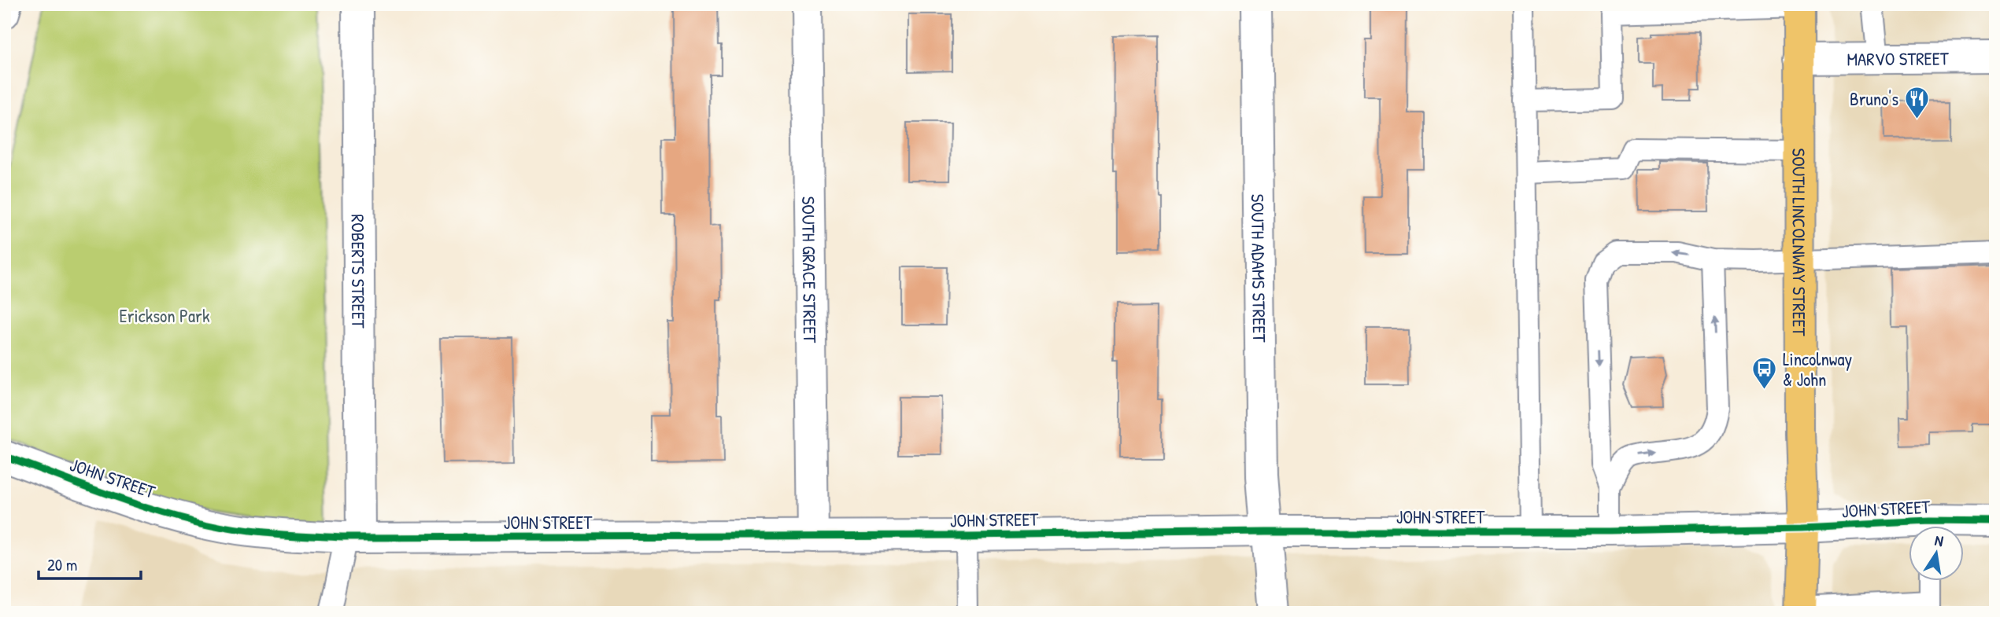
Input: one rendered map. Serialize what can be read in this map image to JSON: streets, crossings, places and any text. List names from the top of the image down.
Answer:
{
  "streets": {
    "main road": ["SOUTH LINCOLNWAY STREET"],
    "street": [
      "MARVO STREET",
      "SOUTH ADAMS STREET",
      "SOUTH GRACE STREET",
      "ROBERTS STREET",
      "JOHN STREET"
    ]
  },
  "crossings": [
    ["MARVO STREET", "SOUTH LINCOLNWAY STREET"],
    ["SOUTH LINCOLNWAY STREET", "JOHN STREET"],
    ["SOUTH ADAMS STREET", "JOHN STREET"],
    ["SOUTH GRACE STREET", "JOHN STREET"],
    ["ROBERTS STREET", "JOHN STREET"]
  ],
  "parks": ["Erickson Park"],
  "places": {
    "restaurant": ["Bruno's"],
    "bus stop": ["Lincolnway & John"]
  },
  "scale_bar": "20 m",
  "north": "top"
}
